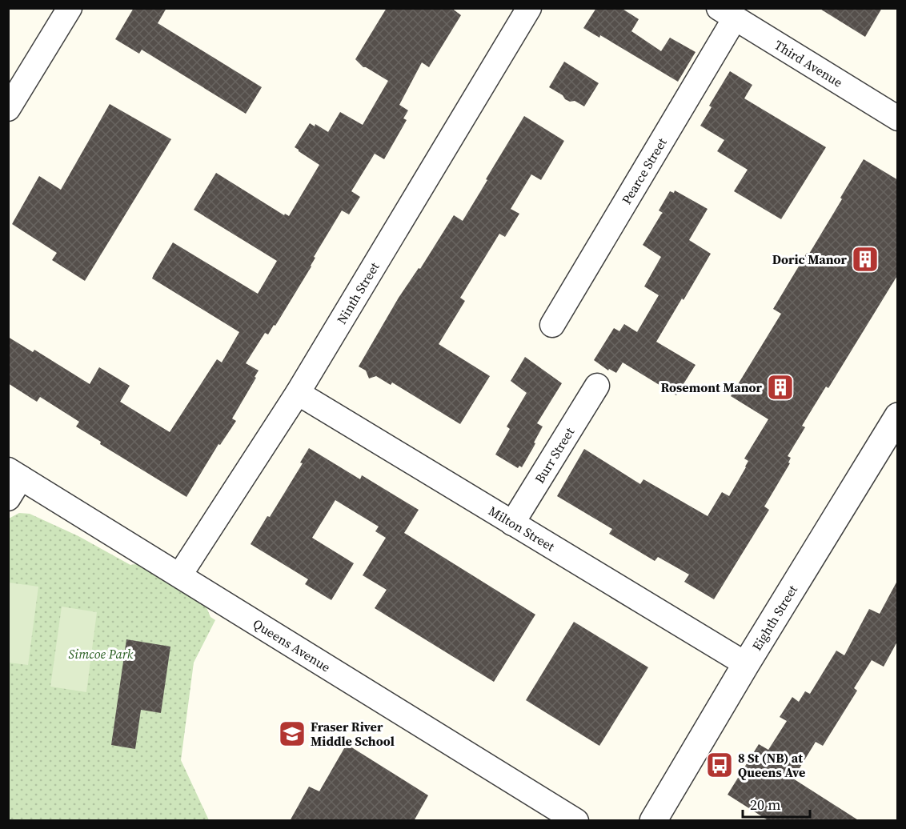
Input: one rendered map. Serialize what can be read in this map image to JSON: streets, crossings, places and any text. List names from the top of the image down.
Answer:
{
  "streets": {
    "street": [
      "Third Avenue",
      "Pearce Street",
      "Ninth Street",
      "Burr Street",
      "Milton Street",
      "Eighth Street",
      "Queens Avenue"
    ]
  },
  "crossings": [
    ["Third Avenue", "Pearce Street"],
    ["Ninth Street", "Milton Street"],
    ["Ninth Street", "Queens Avenue"],
    ["Burr Street", "Milton Street"],
    ["Milton Street", "Eighth Street"]
  ],
  "parks": ["Simcoe Park"],
  "places": {
    "building": ["Doric Manor", "Rosemont Manor"],
    "school or university": ["Fraser River Middle School"],
    "bus stop": ["8 St (NB) at Queens Ave"]
  },
  "scale_bar": "20 m"
}
